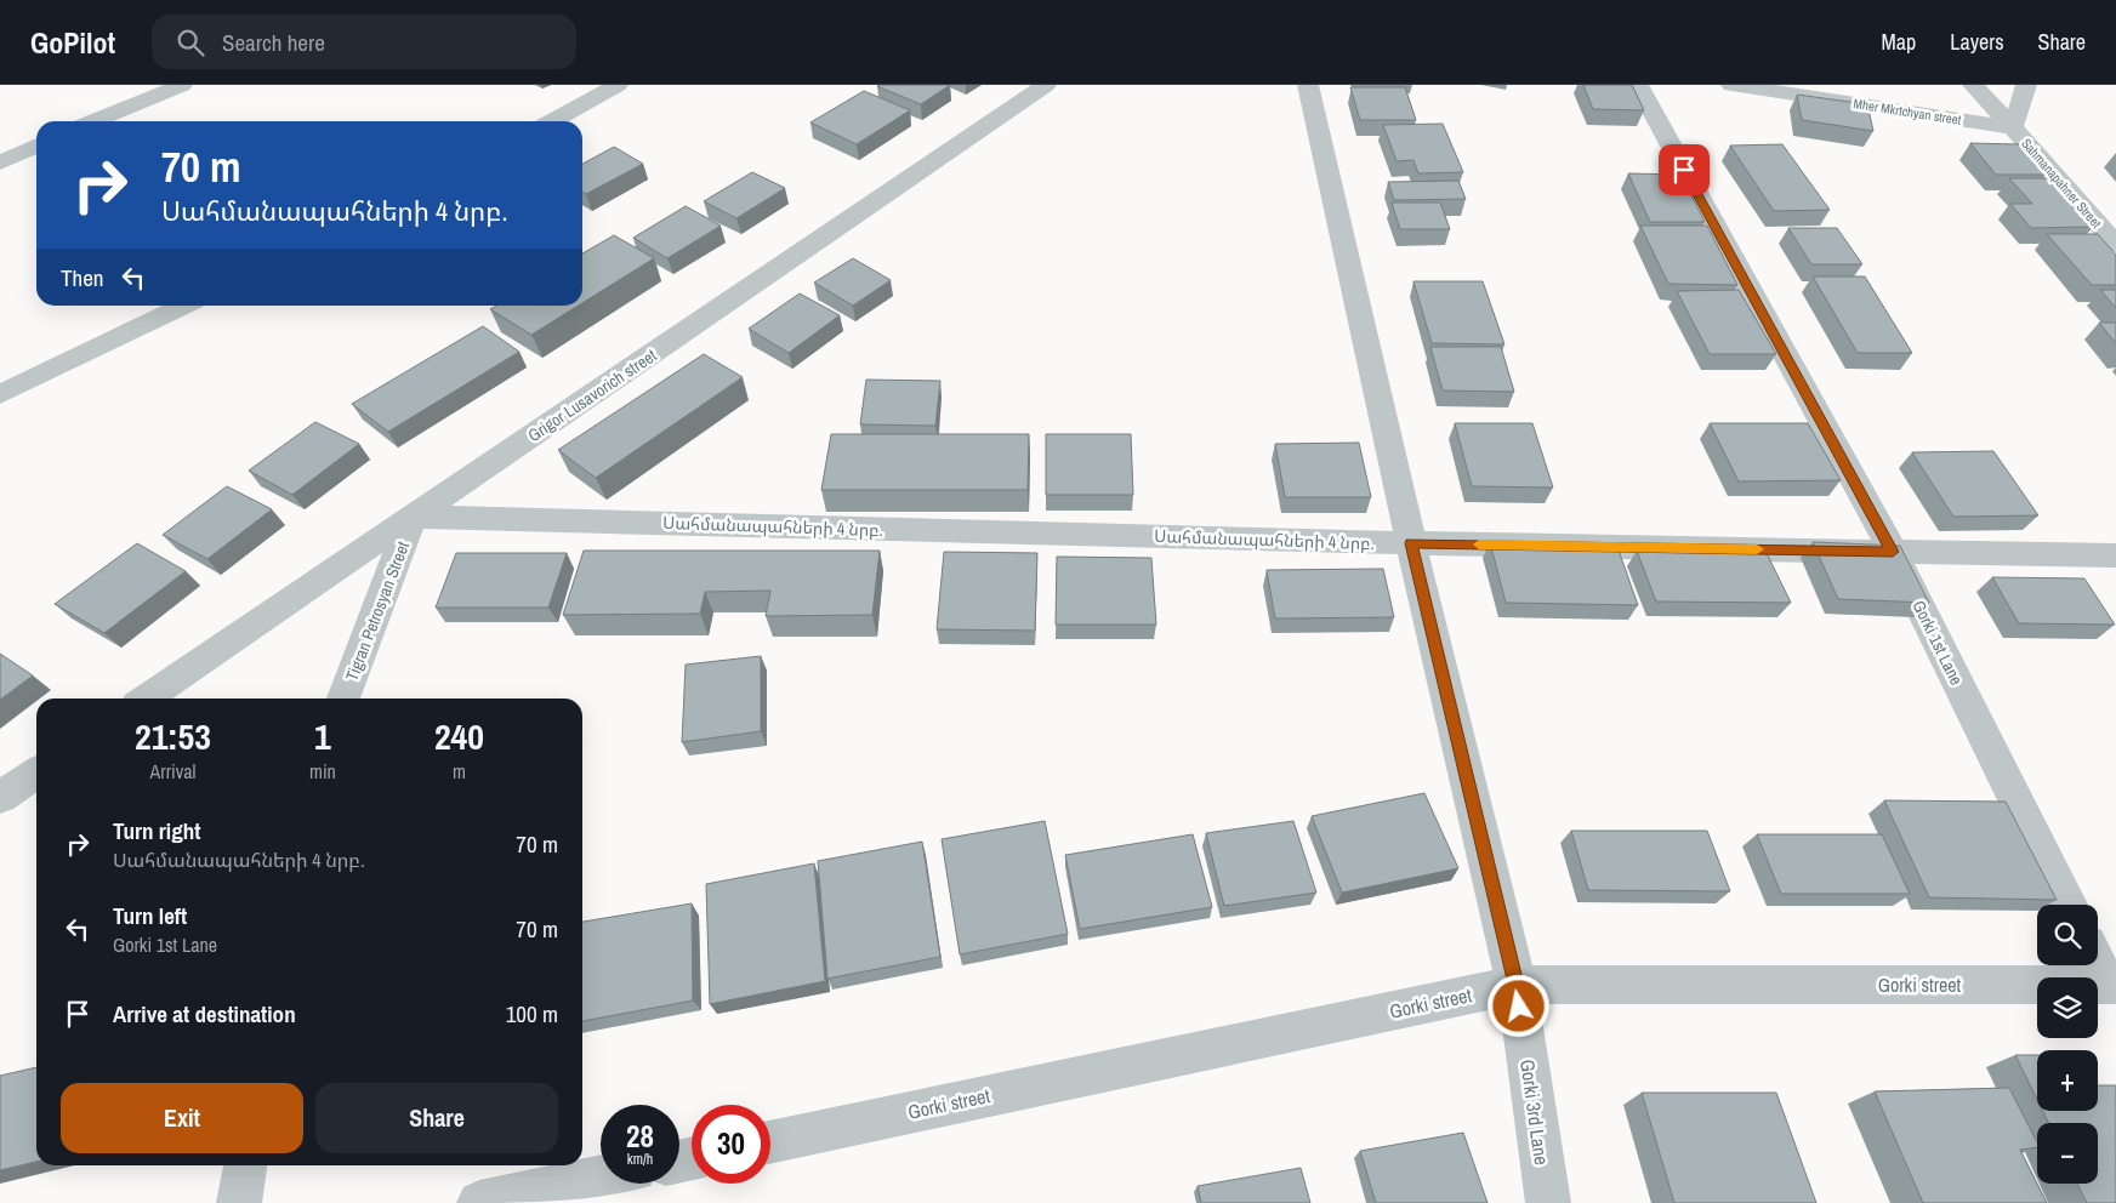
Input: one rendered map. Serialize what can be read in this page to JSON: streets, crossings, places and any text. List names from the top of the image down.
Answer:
{
  "streets": {
    "street": [
      "Mher Mkrtchyan street",
      "Sahmanapahner Street",
      "Grigor Lusavorich street",
      "Սահմանապահների 4 նրբ.",
      "Tigran Petrosyan Street",
      "Gorki 1st Lane",
      "Gorki street",
      "Gorki 3rd Lane"
    ]
  },
  "crossings": [
    ["Mher Mkrtchyan street", "Sahmanapahner Street"],
    ["Grigor Lusavorich street", "Սահմանապահների 4 նրբ."],
    ["Grigor Lusavorich street", "Tigran Petrosyan Street"],
    ["Սահմանապահների 4 նրբ.", "Tigran Petrosyan Street"],
    ["Սահմանապահների 4 նրբ.", "Gorki 1st Lane"],
    ["Սահմանապահների 4 նրբ.", "Gorki 3rd Lane"],
    ["Gorki street", "Gorki 3rd Lane"]
  ],
  "page": {
    "header": "GoPilot",
    "search": "Search here",
    "nav": ["Map", "Layers", "Share"],
    "turn": ["70 m", "Սահմանապահների 4 նրբ."],
    "then": "Then",
    "eta": [
      "21:53",
      "Arrival",
      "1",
      "min",
      "240",
      "m"
    ],
    "list": [
      {
        "name": "Turn right",
        "note": "Սահմանապահների 4 նրբ.",
        "value": "70 m"
      },
      {
        "name": "Turn left",
        "note": "Gorki 1st Lane",
        "value": "70 m"
      },
      {
        "name": "Arrive at destination",
        "value": "100 m"
      }
    ],
    "map_buttons": ["+", "−"],
    "buttons": ["Exit", "Share"],
    "speed": "28 km/h",
    "limit": "30"
  }
}
